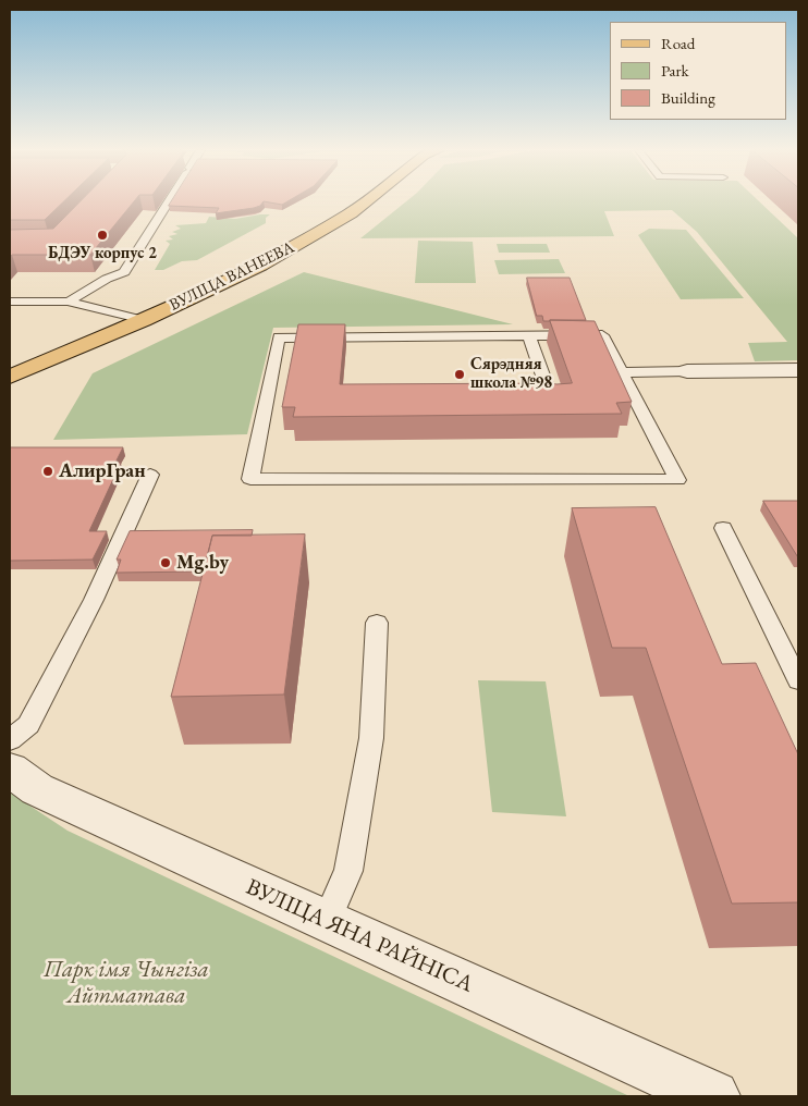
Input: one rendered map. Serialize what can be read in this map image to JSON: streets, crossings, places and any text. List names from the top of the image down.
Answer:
{
  "streets": {
    "main road": ["ВУЛІЦА ВАНЕЕВА"],
    "street": ["ВУЛІЦА ЯНА РАЙНІСА"]
  },
  "parks": ["Парк імя Чынгіза Айтматава"],
  "places": [
    "БДЭУ корпус 2",
    "Сярэдняя школа №98",
    "АлирГран",
    "Mg.by"
  ],
  "legend": ["Road", "Park", "Building"]
}
